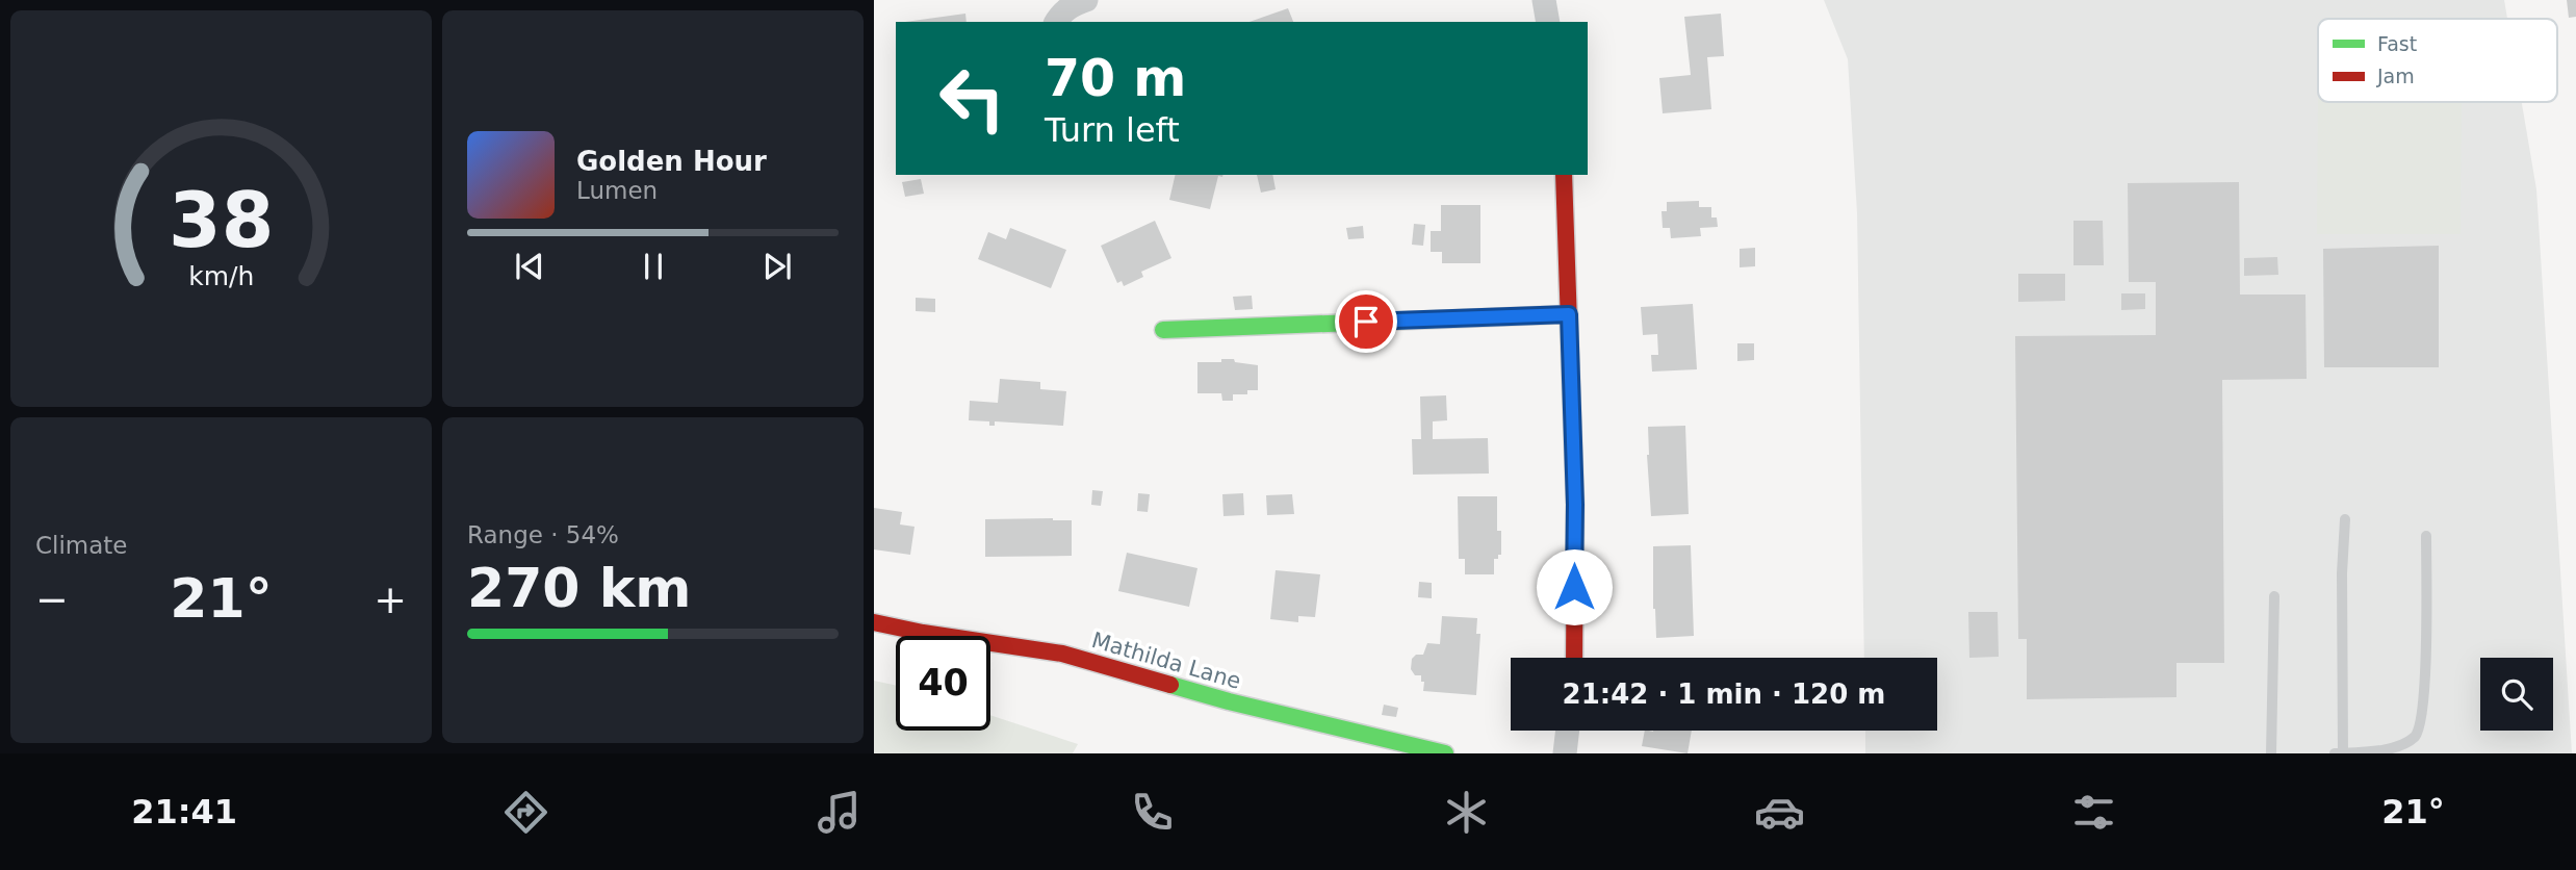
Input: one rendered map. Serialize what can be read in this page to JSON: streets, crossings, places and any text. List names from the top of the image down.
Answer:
{
  "streets": {
    "street": ["Mathilda Lane"]
  },
  "legend": ["Fast", "Jam"],
  "page": {
    "turn": ["70 m", "Turn left"],
    "song": ["Golden Hour", "Lumen"],
    "tile": [
      "Climate",
      ["Range · 54%", "270 km"]
    ],
    "heat": ["−", "21°", "+"],
    "limit": "40",
    "trip": "21:42 · 1 min · 120 m",
    "tabs": ["21:41", "21°"],
    "gauge": ["38", "km/h"]
  }
}
